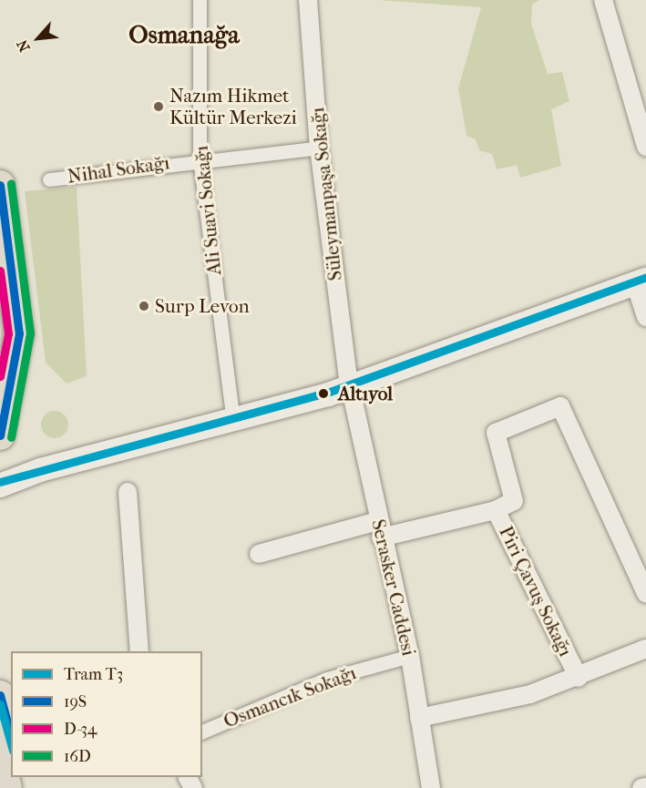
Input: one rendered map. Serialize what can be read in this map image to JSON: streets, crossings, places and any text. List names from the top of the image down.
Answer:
{
  "streets": {
    "street": [
      "Nihal Sokağı",
      "Süleymanpaşa Sokağı",
      "Ali Suavi Sokağı",
      "Serasker Caddesi",
      "Piri Çavuş Sokağı",
      "Osmancık Sokağı"
    ]
  },
  "crossings": [
    ["Nihal Sokağı", "Süleymanpaşa Sokağı"],
    ["Nihal Sokağı", "Ali Suavi Sokağı"],
    ["Süleymanpaşa Sokağı", "Serasker Caddesi"],
    ["Serasker Caddesi", "Osmancık Sokağı"]
  ],
  "districts": ["Osmanağa"],
  "places": ["Nazım Hikmet Kültür Merkezi", "Surp Levon", "Altıyol"],
  "lines": [
    "transit line 16D",
    "transit line 19S",
    "transit line D-34",
    "tram line T3"
  ],
  "legend": [
    "Tram T3",
    "19S",
    "D-34",
    "16D"
  ],
  "north": "bottom left"
}
